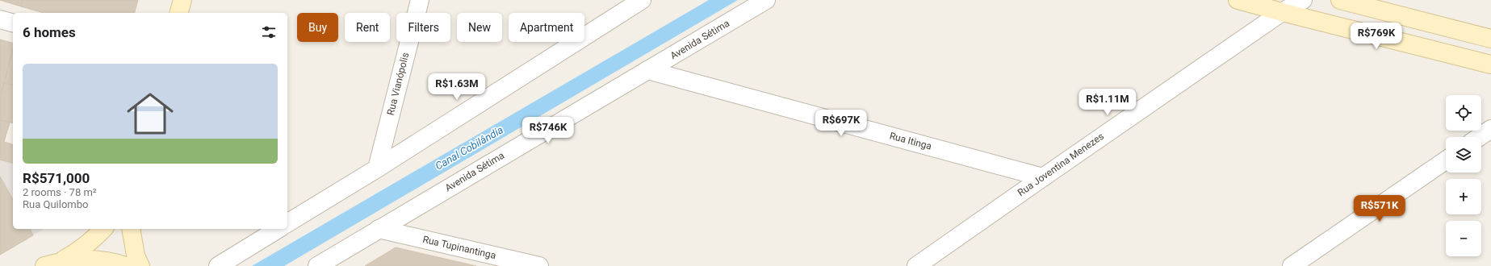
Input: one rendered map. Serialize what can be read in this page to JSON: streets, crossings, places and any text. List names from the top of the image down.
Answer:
{
  "streets": {
    "street": [
      "Avenida Sétima",
      "Rua Vianópolis",
      "Rua Itinga",
      "Rua Joventina Menezes",
      "Rua Tupinantinga"
    ]
  },
  "crossings": [
    ["Avenida Sétima", "Rua Itinga"],
    ["Avenida Sétima", "Rua Tupinantinga"],
    ["Rua Itinga", "Rua Joventina Menezes"]
  ],
  "water": ["Canal Cobilândia"],
  "page": {
    "chip": [
      "Buy",
      "Rent",
      "Filters",
      "New",
      "Apartment"
    ],
    "heading": "6 homes",
    "price": [
      "R$769K",
      "R$1.63M",
      "R$1.11M",
      "R$697K",
      "R$746K",
      "R$571K"
    ],
    "list": [
      {
        "name": "R$571,000",
        "note": "2 rooms · 78 m² · Rua Quilombo"
      }
    ],
    "map_buttons": ["+", "−"]
  }
}
